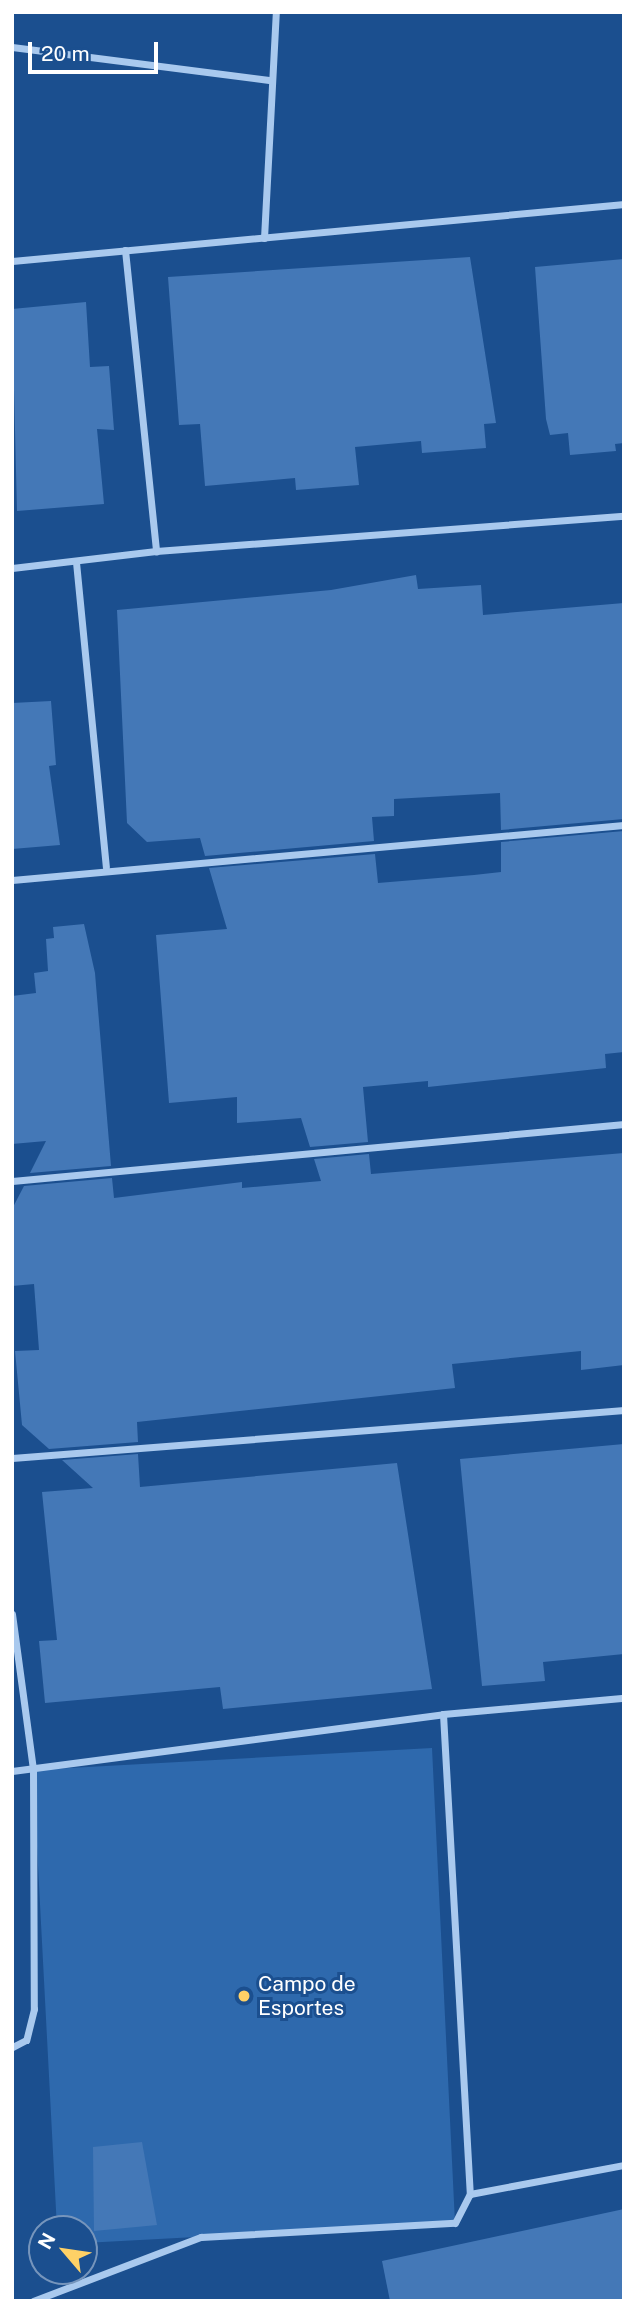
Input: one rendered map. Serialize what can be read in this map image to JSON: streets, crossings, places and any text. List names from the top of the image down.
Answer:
{
  "places": ["Campo de Esportes"],
  "scale_bar": "20 m",
  "north": "top left"
}
